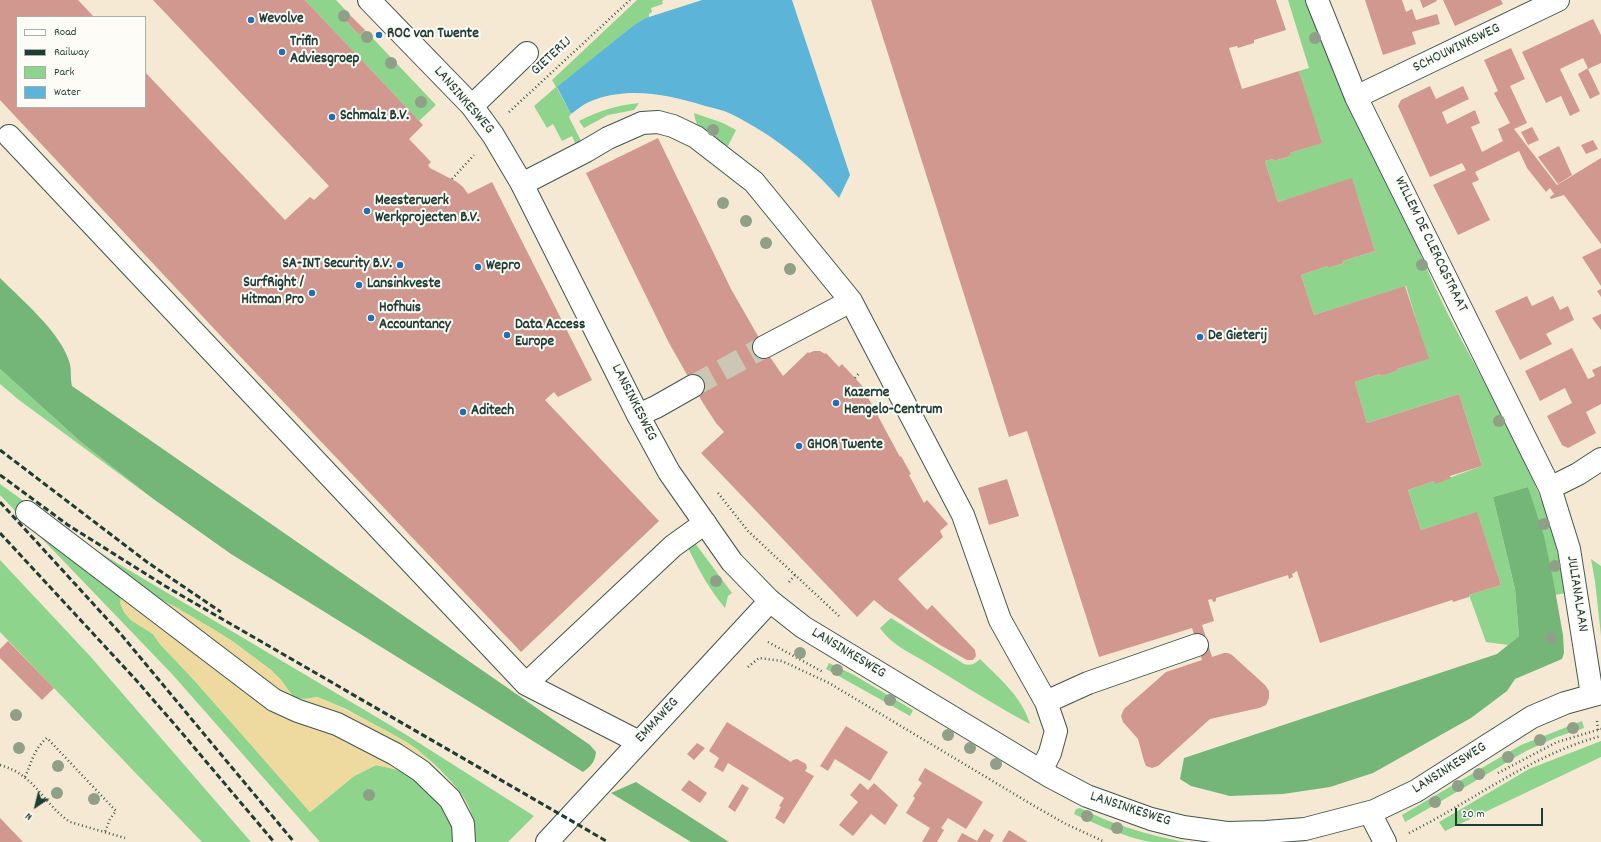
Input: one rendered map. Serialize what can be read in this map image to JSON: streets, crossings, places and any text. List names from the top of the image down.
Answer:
{
  "streets": {
    "main road": [
      "SCHOUWINKSWEG",
      "LANSINKESWEG",
      "WILLEM DE CLERCQSTRAAT",
      "JULIANALAAN",
      "EMMAWEG"
    ],
    "path": ["GIETERIJ"]
  },
  "crossings": [
    ["SCHOUWINKSWEG", "WILLEM DE CLERCQSTRAAT"],
    ["GIETERIJ", "LANSINKESWEG"],
    ["LANSINKESWEG", "JULIANALAAN"],
    ["LANSINKESWEG", "EMMAWEG"],
    ["WILLEM DE CLERCQSTRAAT", "JULIANALAAN"]
  ],
  "places": [
    "Wevolve",
    "ROC van Twente",
    "Trifin Adviesgroep",
    "Schmalz B.V.",
    "Meesterwerk Werkprojecten B.V.",
    "SA-INT Security B.V.",
    "Wepro",
    "Lansinkveste",
    "SurfRight / Hitman Pro",
    "Hofhuis Accountancy",
    "Data Access Europe",
    "De Gieterij",
    "Kazerne Hengelo-Centrum",
    "Aditech",
    "GHOR Twente"
  ],
  "legend": [
    "Road",
    "Railway",
    "Park",
    "Water"
  ],
  "scale_bar": "20 m",
  "north": "bottom left"
}
